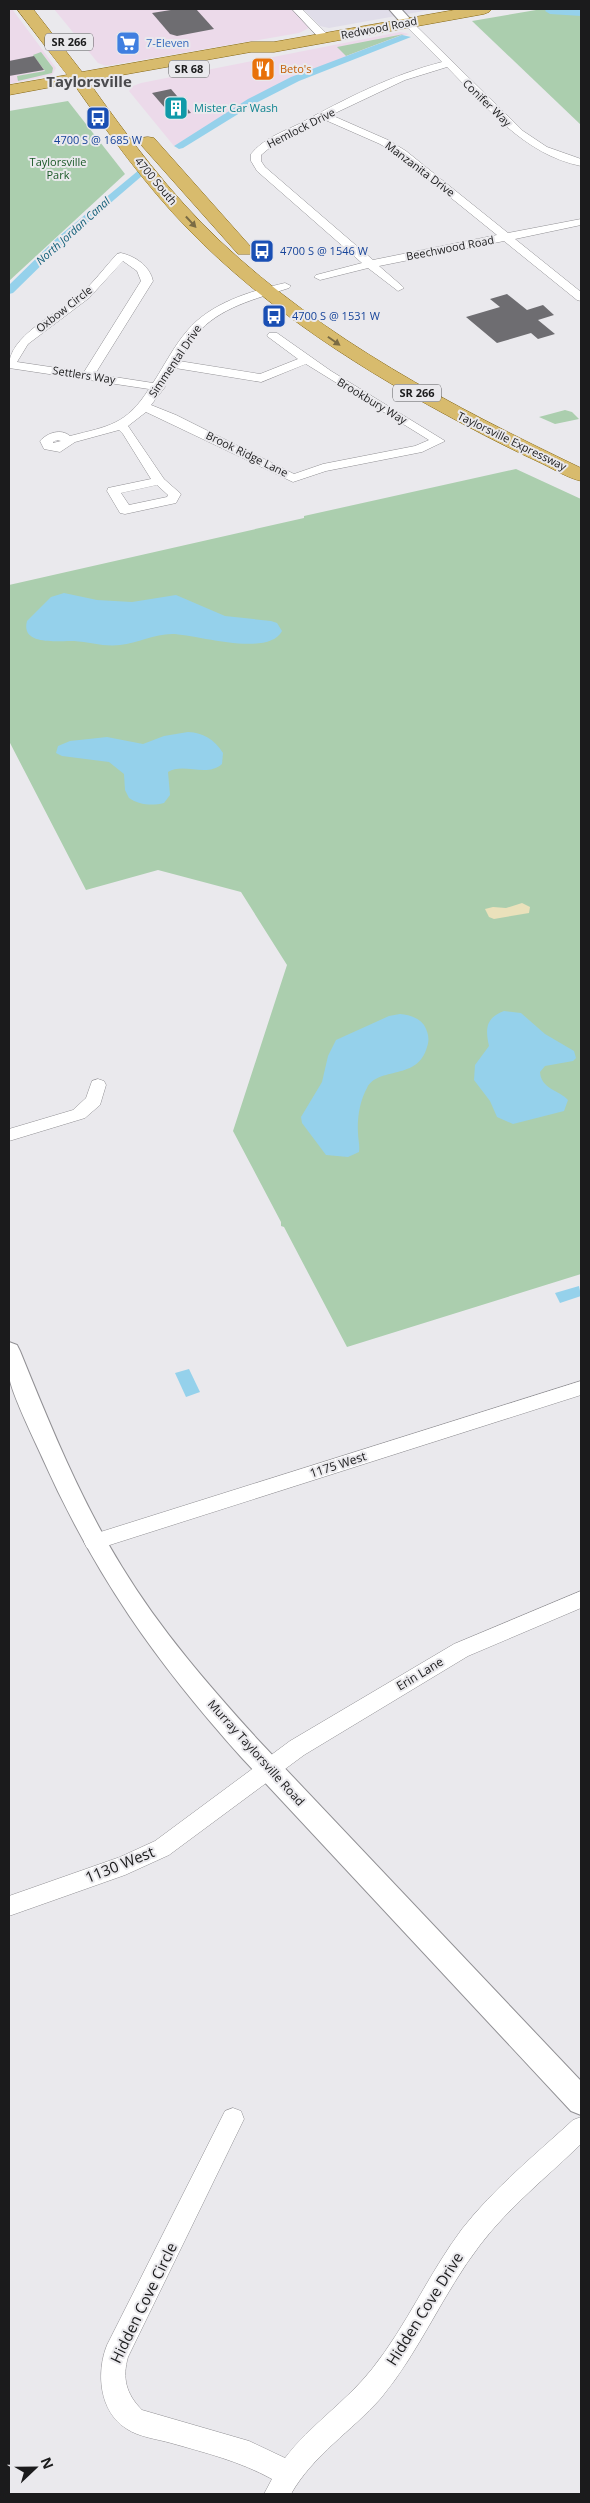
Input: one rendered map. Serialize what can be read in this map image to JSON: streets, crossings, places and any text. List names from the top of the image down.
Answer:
{
  "streets": {
    "main road": [
      "Redwood Road",
      "SR 266",
      "SR 68",
      "4700 South",
      "Taylorsville Expressway"
    ],
    "street": [
      "Conifer Way",
      "Hemlock Drive",
      "Manzanita Drive",
      "Beechwood Road",
      "Oxbow Circle",
      "Simmental Drive",
      "Settlers Way",
      "Brookbury Way",
      "Brook Ridge Lane",
      "1175 West",
      "Erin Lane",
      "Murray Taylorsville Road",
      "1130 West",
      "Hidden Cove Circle",
      "Hidden Cove Drive"
    ]
  },
  "crossings": [
    ["Redwood Road", "SR 266"],
    ["Redwood Road", "Conifer Way"],
    ["Redwood Road", "4700 South"],
    ["Conifer Way", "Hemlock Drive"],
    ["Hemlock Drive", "Manzanita Drive"],
    ["Hemlock Drive", "Beechwood Road"],
    ["Manzanita Drive", "Beechwood Road"],
    ["4700 South", "Simmental Drive"],
    ["4700 South", "Taylorsville Expressway"],
    ["Oxbow Circle", "Settlers Way"],
    ["Simmental Drive", "Settlers Way"],
    ["Simmental Drive", "Taylorsville Expressway"],
    ["Simmental Drive", "Brook Ridge Lane"],
    ["Brookbury Way", "Brook Ridge Lane"],
    ["1175 West", "Murray Taylorsville Road"],
    ["Erin Lane", "Murray Taylorsville Road"],
    ["Erin Lane", "1130 West"],
    ["Murray Taylorsville Road", "1130 West"],
    ["Hidden Cove Circle", "Hidden Cove Drive"]
  ],
  "districts": ["Taylorsville"],
  "water": ["North Jordan Canal"],
  "parks": ["Taylorsville Park"],
  "places": {
    "supermarket": ["7-Eleven"],
    "restaurant": ["Beto's"],
    "building": ["Mister Car Wash"],
    "bus stop": ["4700 S @ 1685 W", "4700 S @ 1546 W", "4700 S @ 1531 W"]
  },
  "north": "right"
}
